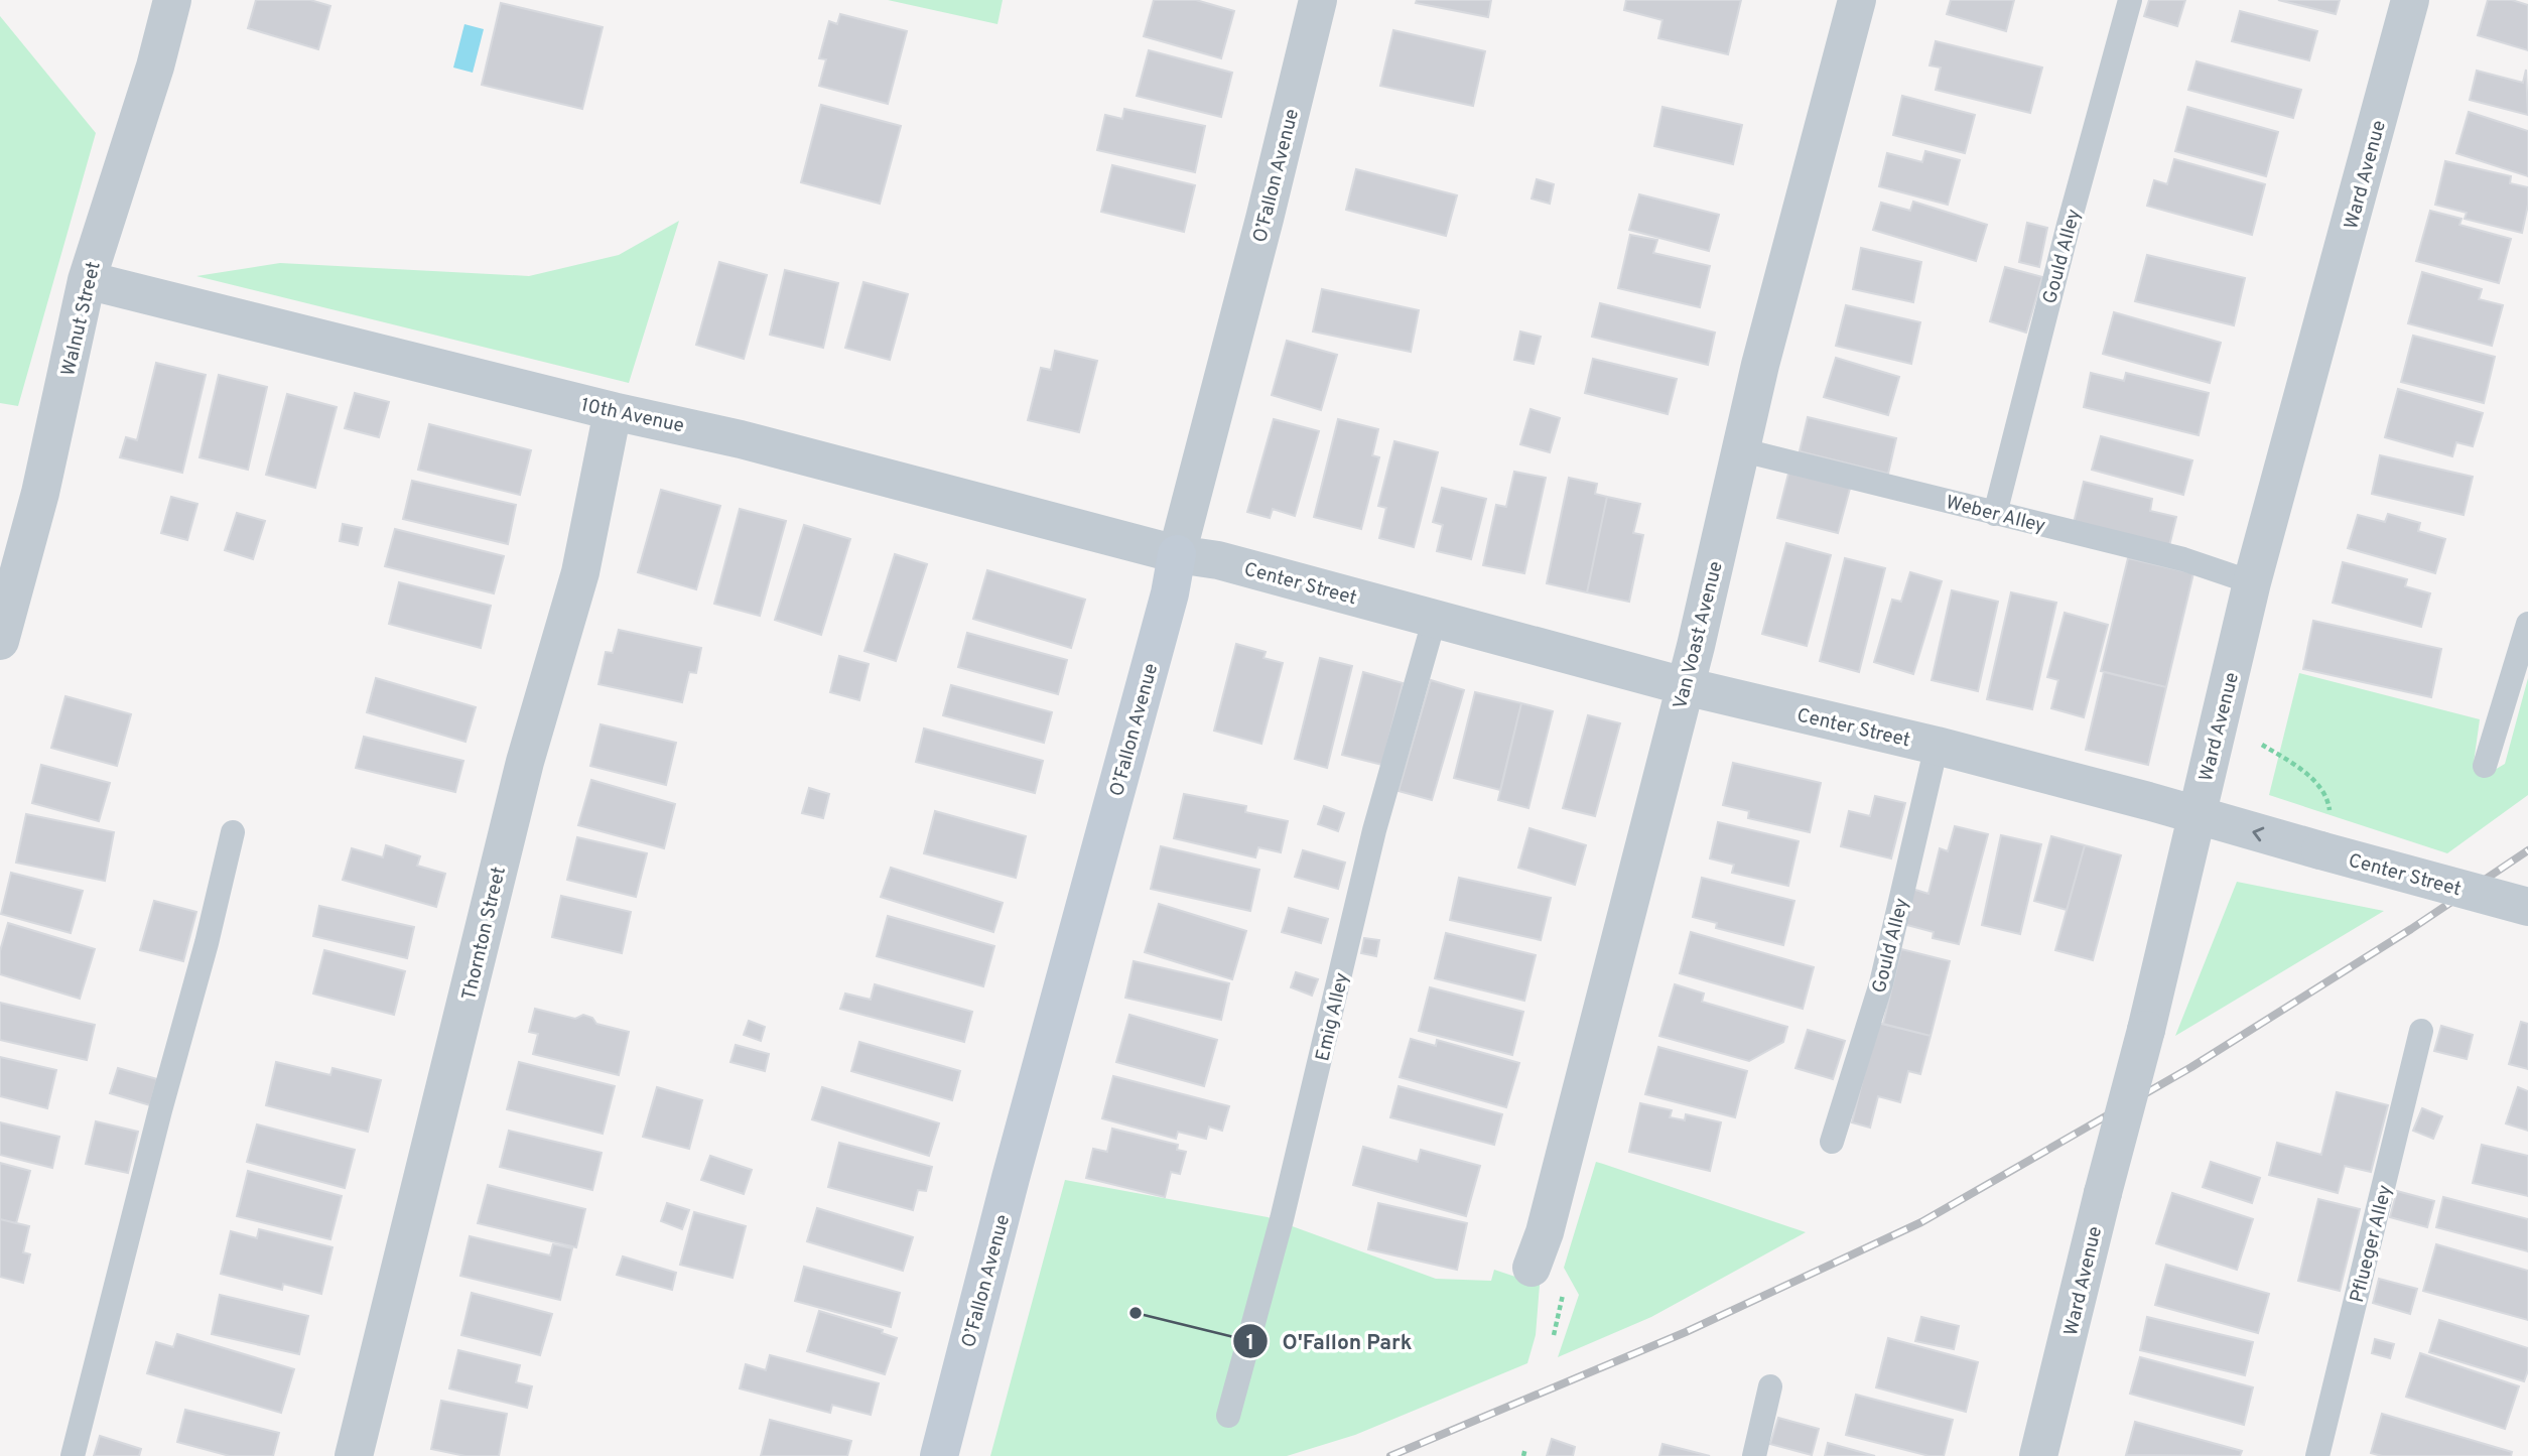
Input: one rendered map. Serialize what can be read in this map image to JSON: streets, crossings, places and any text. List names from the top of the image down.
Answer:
{
  "streets": {
    "street": [
      "Ward Avenue",
      "O’Fallon Avenue",
      "Walnut Street",
      "10th Avenue",
      "Center Street",
      "Van Voast Avenue",
      "Thornton Street"
    ],
    "lane": [
      "Gould Alley",
      "Weber Alley",
      "Emig Alley",
      "Pflueger Alley"
    ]
  },
  "crossings": [
    ["Ward Avenue", "Weber Alley"],
    ["Ward Avenue", "Center Street"],
    ["O’Fallon Avenue", "10th Avenue"],
    ["O’Fallon Avenue", "Center Street"],
    ["Gould Alley", "Weber Alley"],
    ["Gould Alley", "Center Street"],
    ["Walnut Street", "10th Avenue"],
    ["10th Avenue", "Center Street"],
    ["10th Avenue", "Thornton Street"],
    ["Weber Alley", "Van Voast Avenue"],
    ["Center Street", "Van Voast Avenue"],
    ["Center Street", "Emig Alley"]
  ],
  "places": ["O'Fallon Park"]
}
